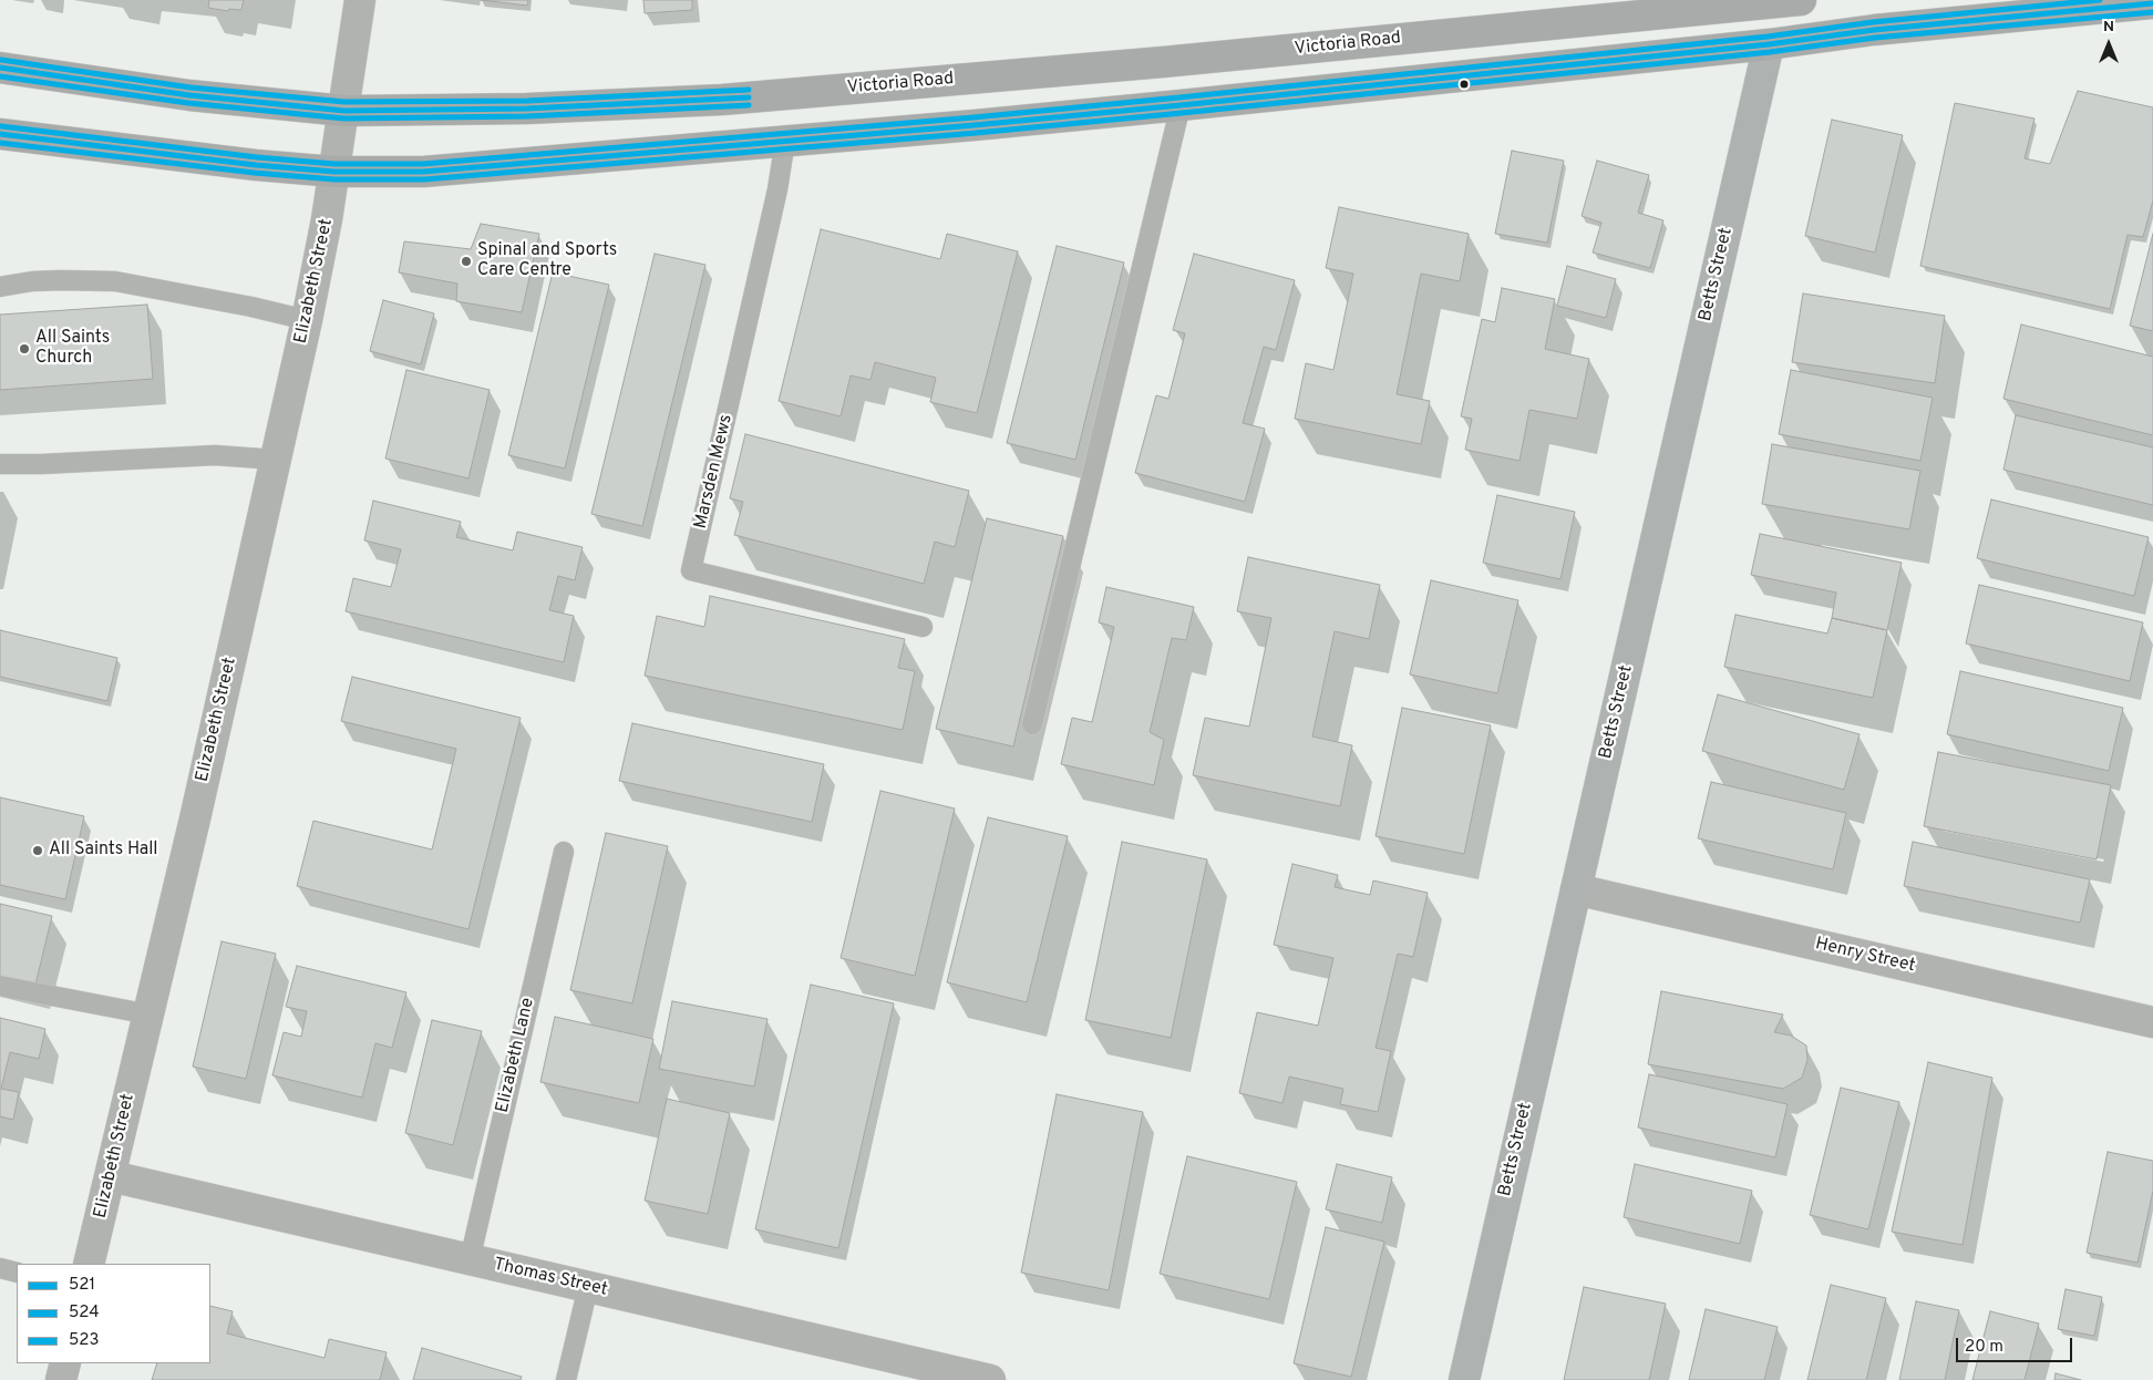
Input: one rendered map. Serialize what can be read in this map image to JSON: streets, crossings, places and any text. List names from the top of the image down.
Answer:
{
  "streets": {
    "main road": ["Victoria Road"],
    "street": [
      "Betts Street",
      "Elizabeth Street",
      "Henry Street",
      "Thomas Street"
    ],
    "lane": ["Marsden Mews", "Elizabeth Lane"]
  },
  "crossings": [
    ["Victoria Road", "Elizabeth Street"],
    ["Betts Street", "Henry Street"],
    ["Elizabeth Street", "Thomas Street"],
    ["Elizabeth Lane", "Thomas Street"]
  ],
  "places": ["Spinal and Sports Care Centre", "All Saints Church", "All Saints Hall"],
  "lines": ["transit line 523", "transit line 521", "transit line 524"],
  "legend": ["521", "524", "523"],
  "scale_bar": "20 m",
  "north": "top"
}
